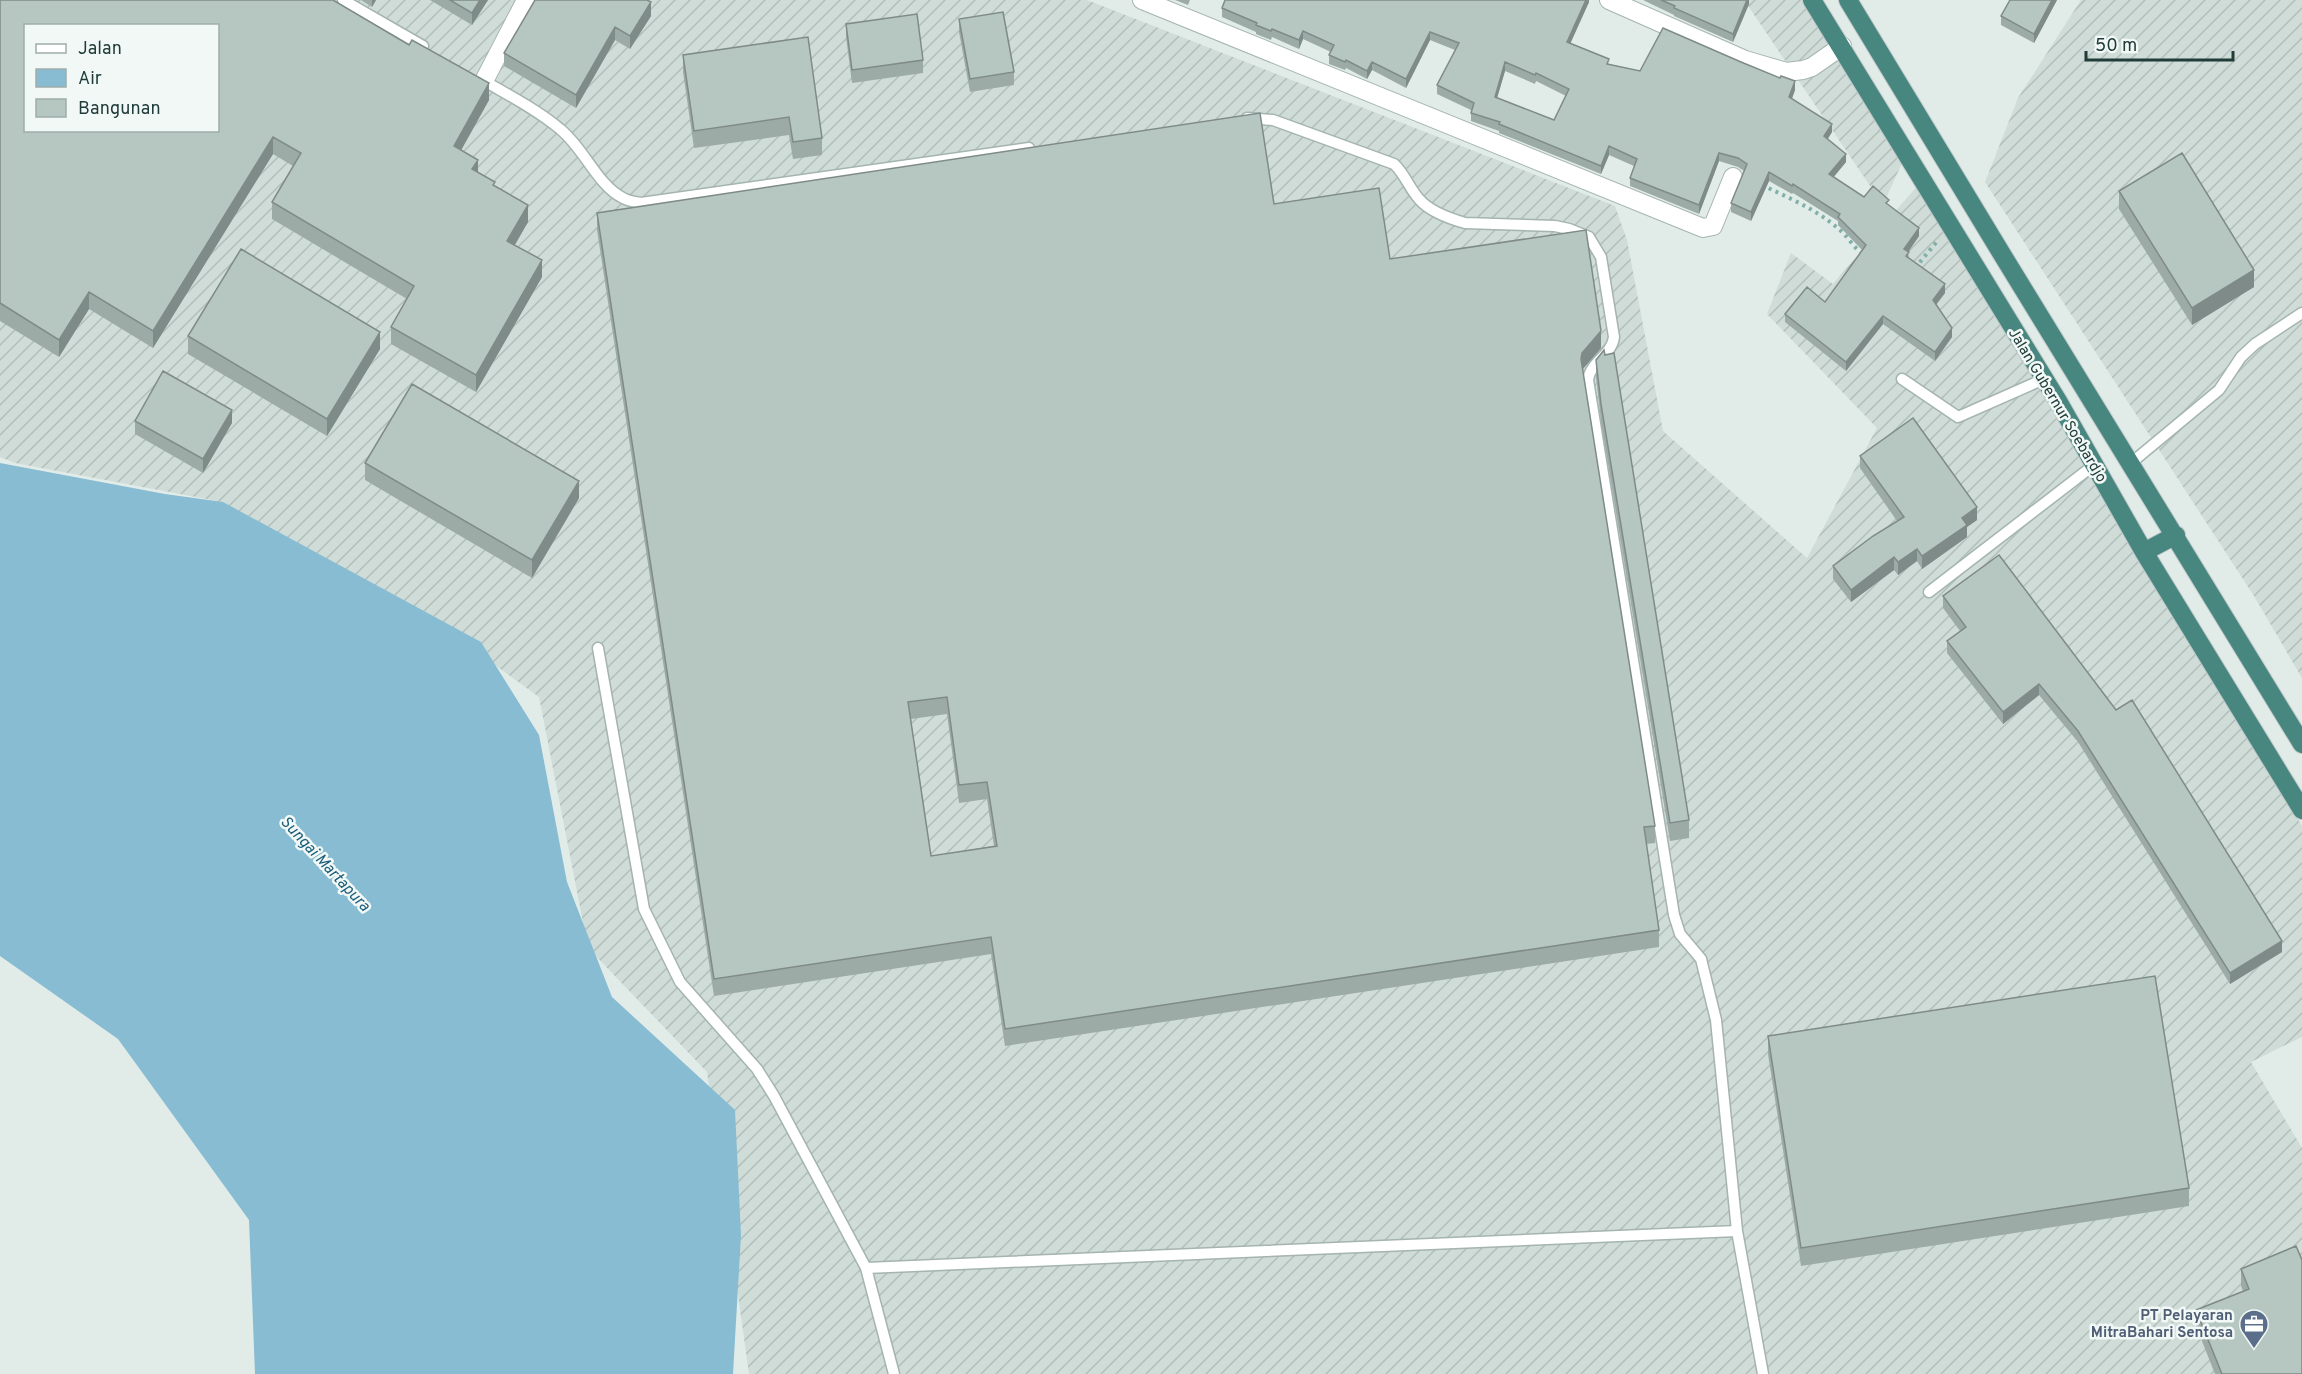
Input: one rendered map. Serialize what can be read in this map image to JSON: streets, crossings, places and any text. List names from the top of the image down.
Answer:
{
  "streets": {
    "highway": ["Jalan Gubernur Soebardjo"]
  },
  "water": ["Sungai Martapura"],
  "places": {
    "office": ["PT Pelayaran MitraBahari Sentosa"]
  },
  "legend": ["Jalan", "Air", "Bangunan"],
  "scale_bar": "50 m"
}
